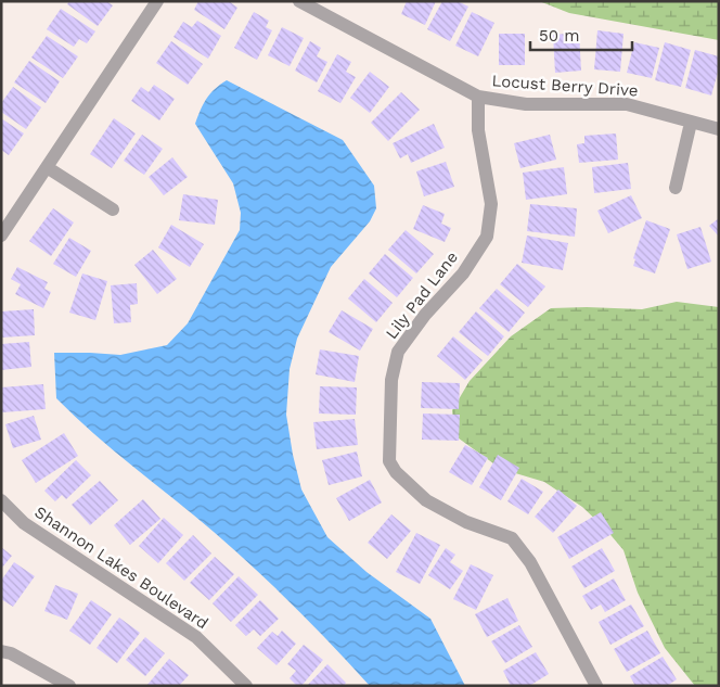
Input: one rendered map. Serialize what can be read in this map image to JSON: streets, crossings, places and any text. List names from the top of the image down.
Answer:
{
  "streets": {
    "street": ["Locust Berry Drive", "Lily Pad Lane", "Shannon Lakes Boulevard"]
  },
  "crossings": [
    ["Locust Berry Drive", "Lily Pad Lane"]
  ],
  "scale_bar": "50 m"
}
